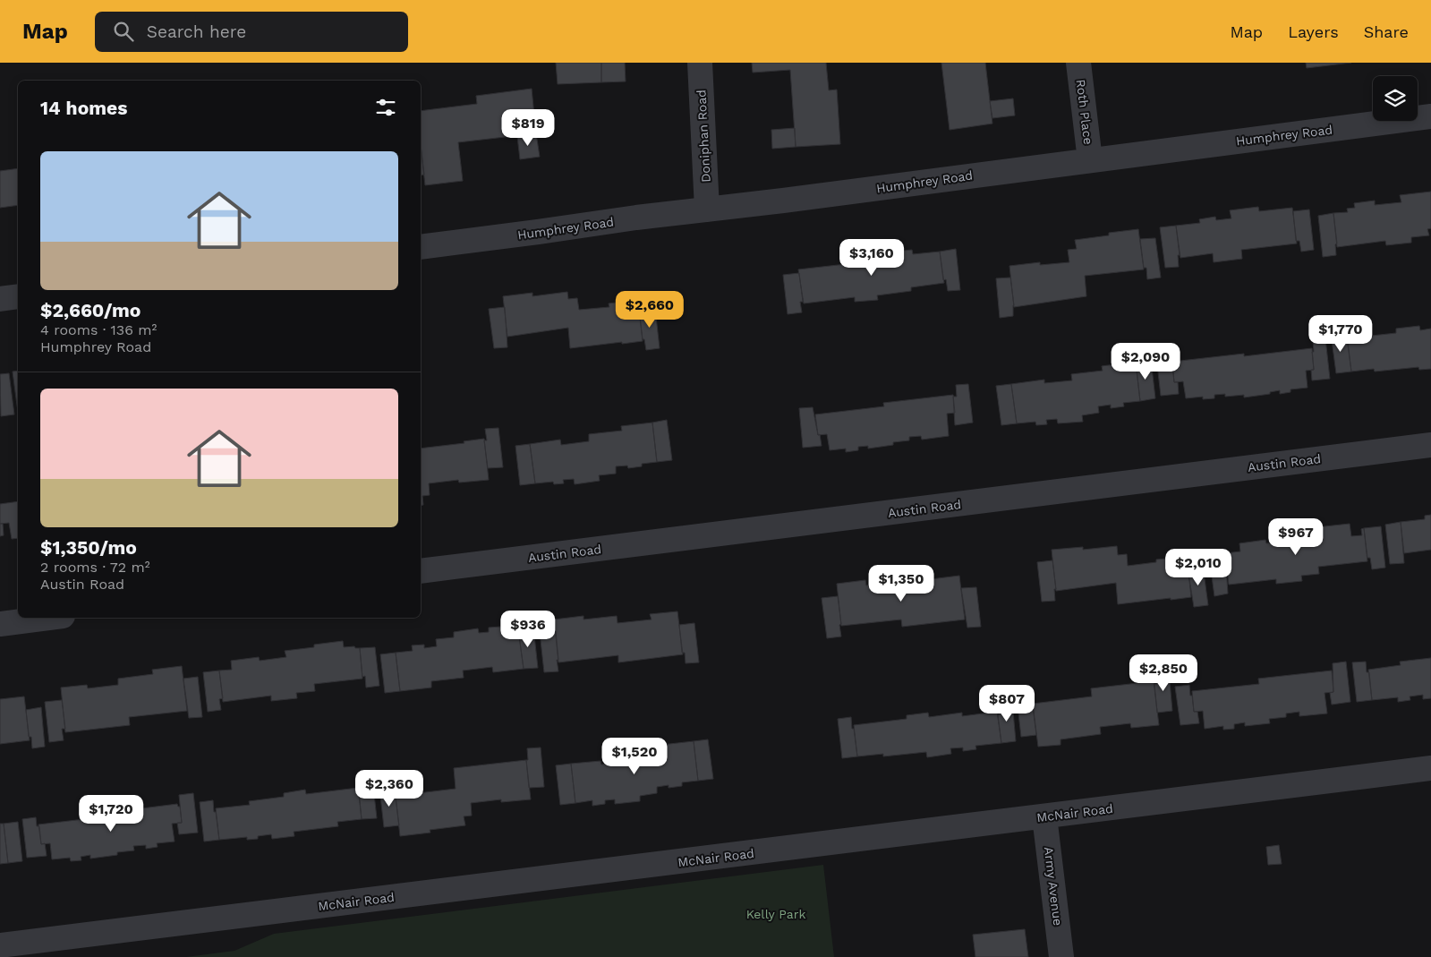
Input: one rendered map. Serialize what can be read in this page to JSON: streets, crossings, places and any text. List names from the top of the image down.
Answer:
{
  "streets": {
    "street": [
      "Roth Place",
      "Humphrey Road",
      "Doniphan Road",
      "Austin Road",
      "McNair Road",
      "Army Avenue"
    ]
  },
  "crossings": [
    ["Roth Place", "Humphrey Road"],
    ["Humphrey Road", "Doniphan Road"],
    ["McNair Road", "Army Avenue"]
  ],
  "parks": ["Kelly Park"],
  "page": {
    "header": "Map",
    "search": "Search here",
    "nav": ["Map", "Layers", "Share"],
    "heading": "14 homes",
    "price": [
      "$819",
      "$3,160",
      "$2,660",
      "$1,770",
      "$2,090",
      "$967",
      "$2,010",
      "$1,350",
      "$936",
      "$2,850",
      "$807",
      "$1,520",
      "$2,360",
      "$1,720"
    ],
    "list": [
      {
        "name": "$2,660/mo",
        "note": "4 rooms · 136 m² · Humphrey Road"
      },
      {
        "name": "$1,350/mo",
        "note": "2 rooms · 72 m² · Austin Road"
      }
    ]
  }
}
